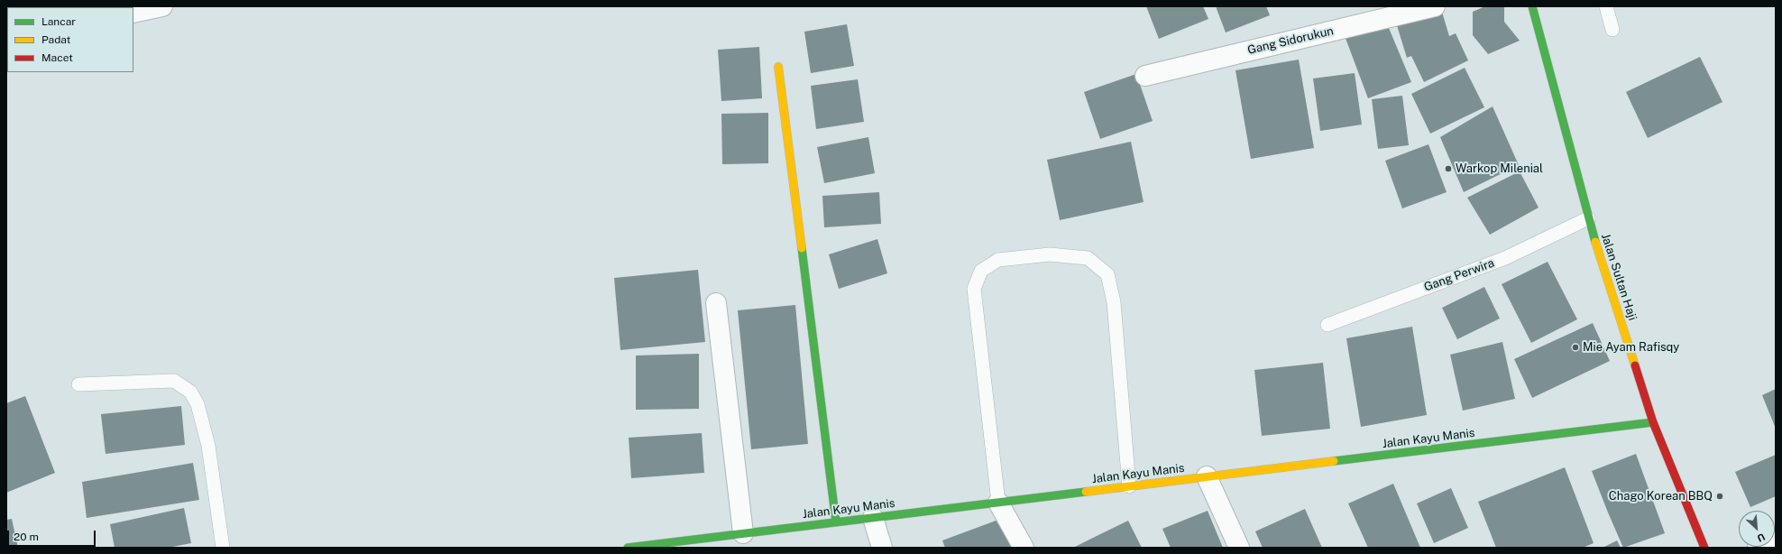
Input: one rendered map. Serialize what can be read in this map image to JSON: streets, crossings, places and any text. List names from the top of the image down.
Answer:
{
  "streets": {
    "street": ["Gang Sidorukun", "Jalan Sultan Haji", "Jalan Kayu Manis"],
    "lane": ["Gang Perwira"]
  },
  "crossings": [
    ["Gang Perwira", "Jalan Sultan Haji"],
    ["Jalan Sultan Haji", "Jalan Kayu Manis"]
  ],
  "places": ["Warkop Milenial", "Mie Ayam Rafisqy", "Chago Korean BBQ"],
  "legend": ["Lancar", "Padat", "Macet"],
  "scale_bar": "20 m",
  "north": "bottom right"
}
